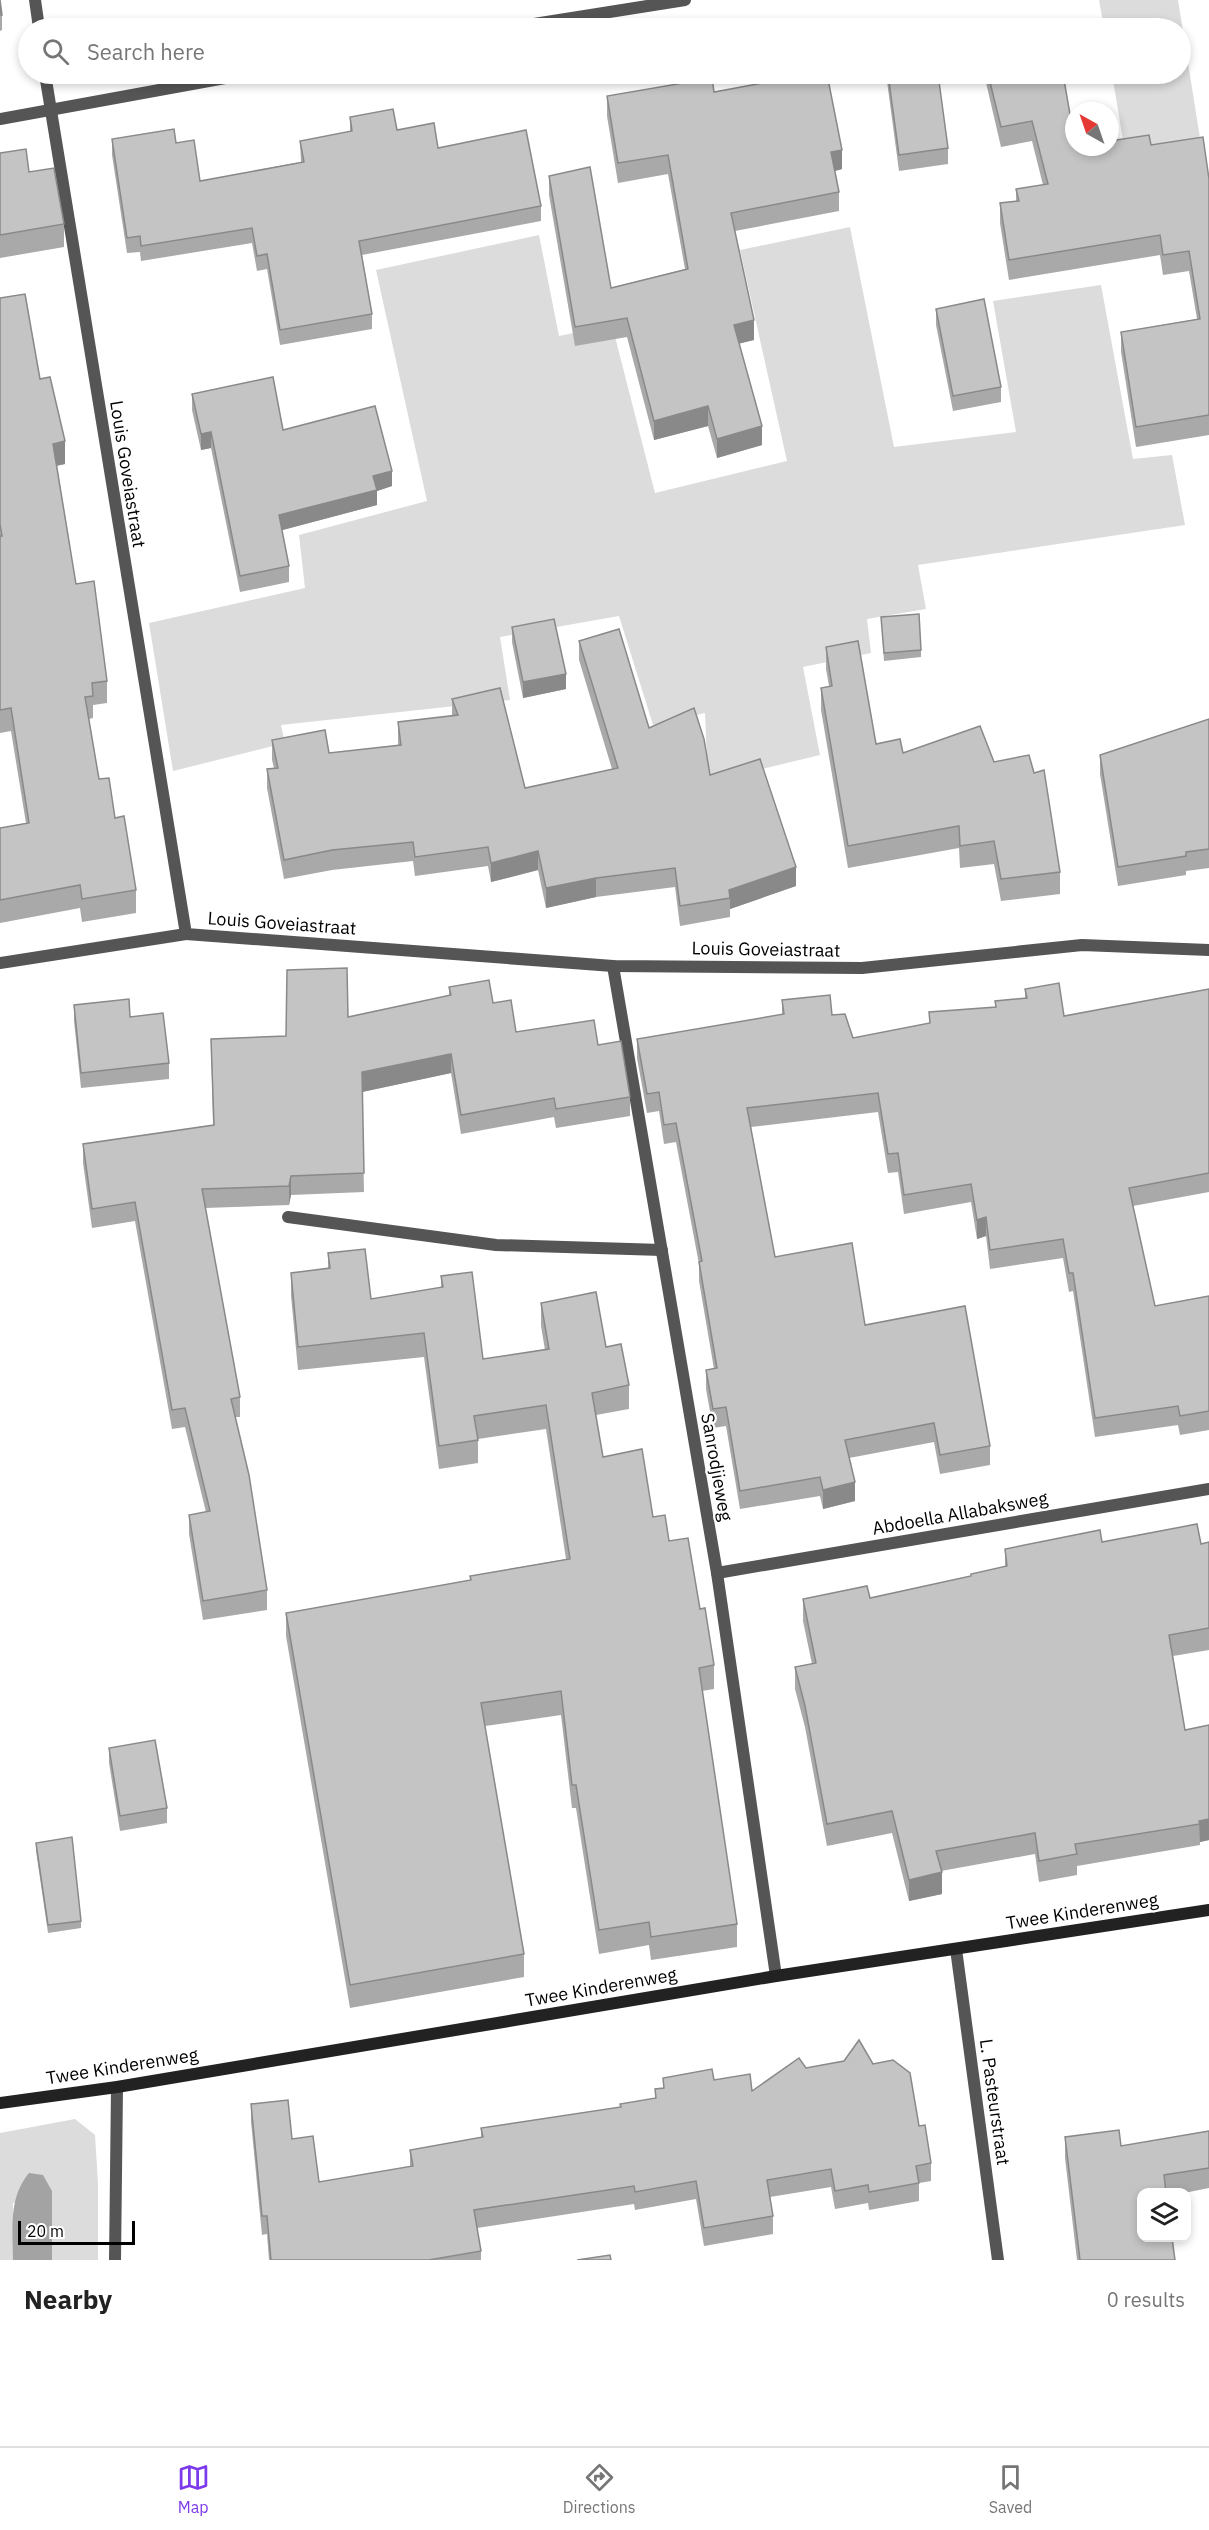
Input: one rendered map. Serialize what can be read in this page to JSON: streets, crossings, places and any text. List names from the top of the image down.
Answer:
{
  "streets": {
    "street": [
      "Louis Goveiastraat",
      "Sanrodjieweg",
      "Abdoella Allabaksweg",
      "Twee Kinderenweg",
      "L. Pasteurstraat"
    ]
  },
  "crossings": [
    ["Louis Goveiastraat", "Sanrodjieweg"],
    ["Sanrodjieweg", "Abdoella Allabaksweg"],
    ["Sanrodjieweg", "Twee Kinderenweg"],
    ["Twee Kinderenweg", "L. Pasteurstraat"]
  ],
  "scale_bar": "20 m",
  "north": "top left",
  "page": {
    "search": "Search here",
    "scale": "20 m",
    "heading": ["Nearby", "0 results"],
    "nav": ["Map", "Directions", "Saved"]
  }
}
